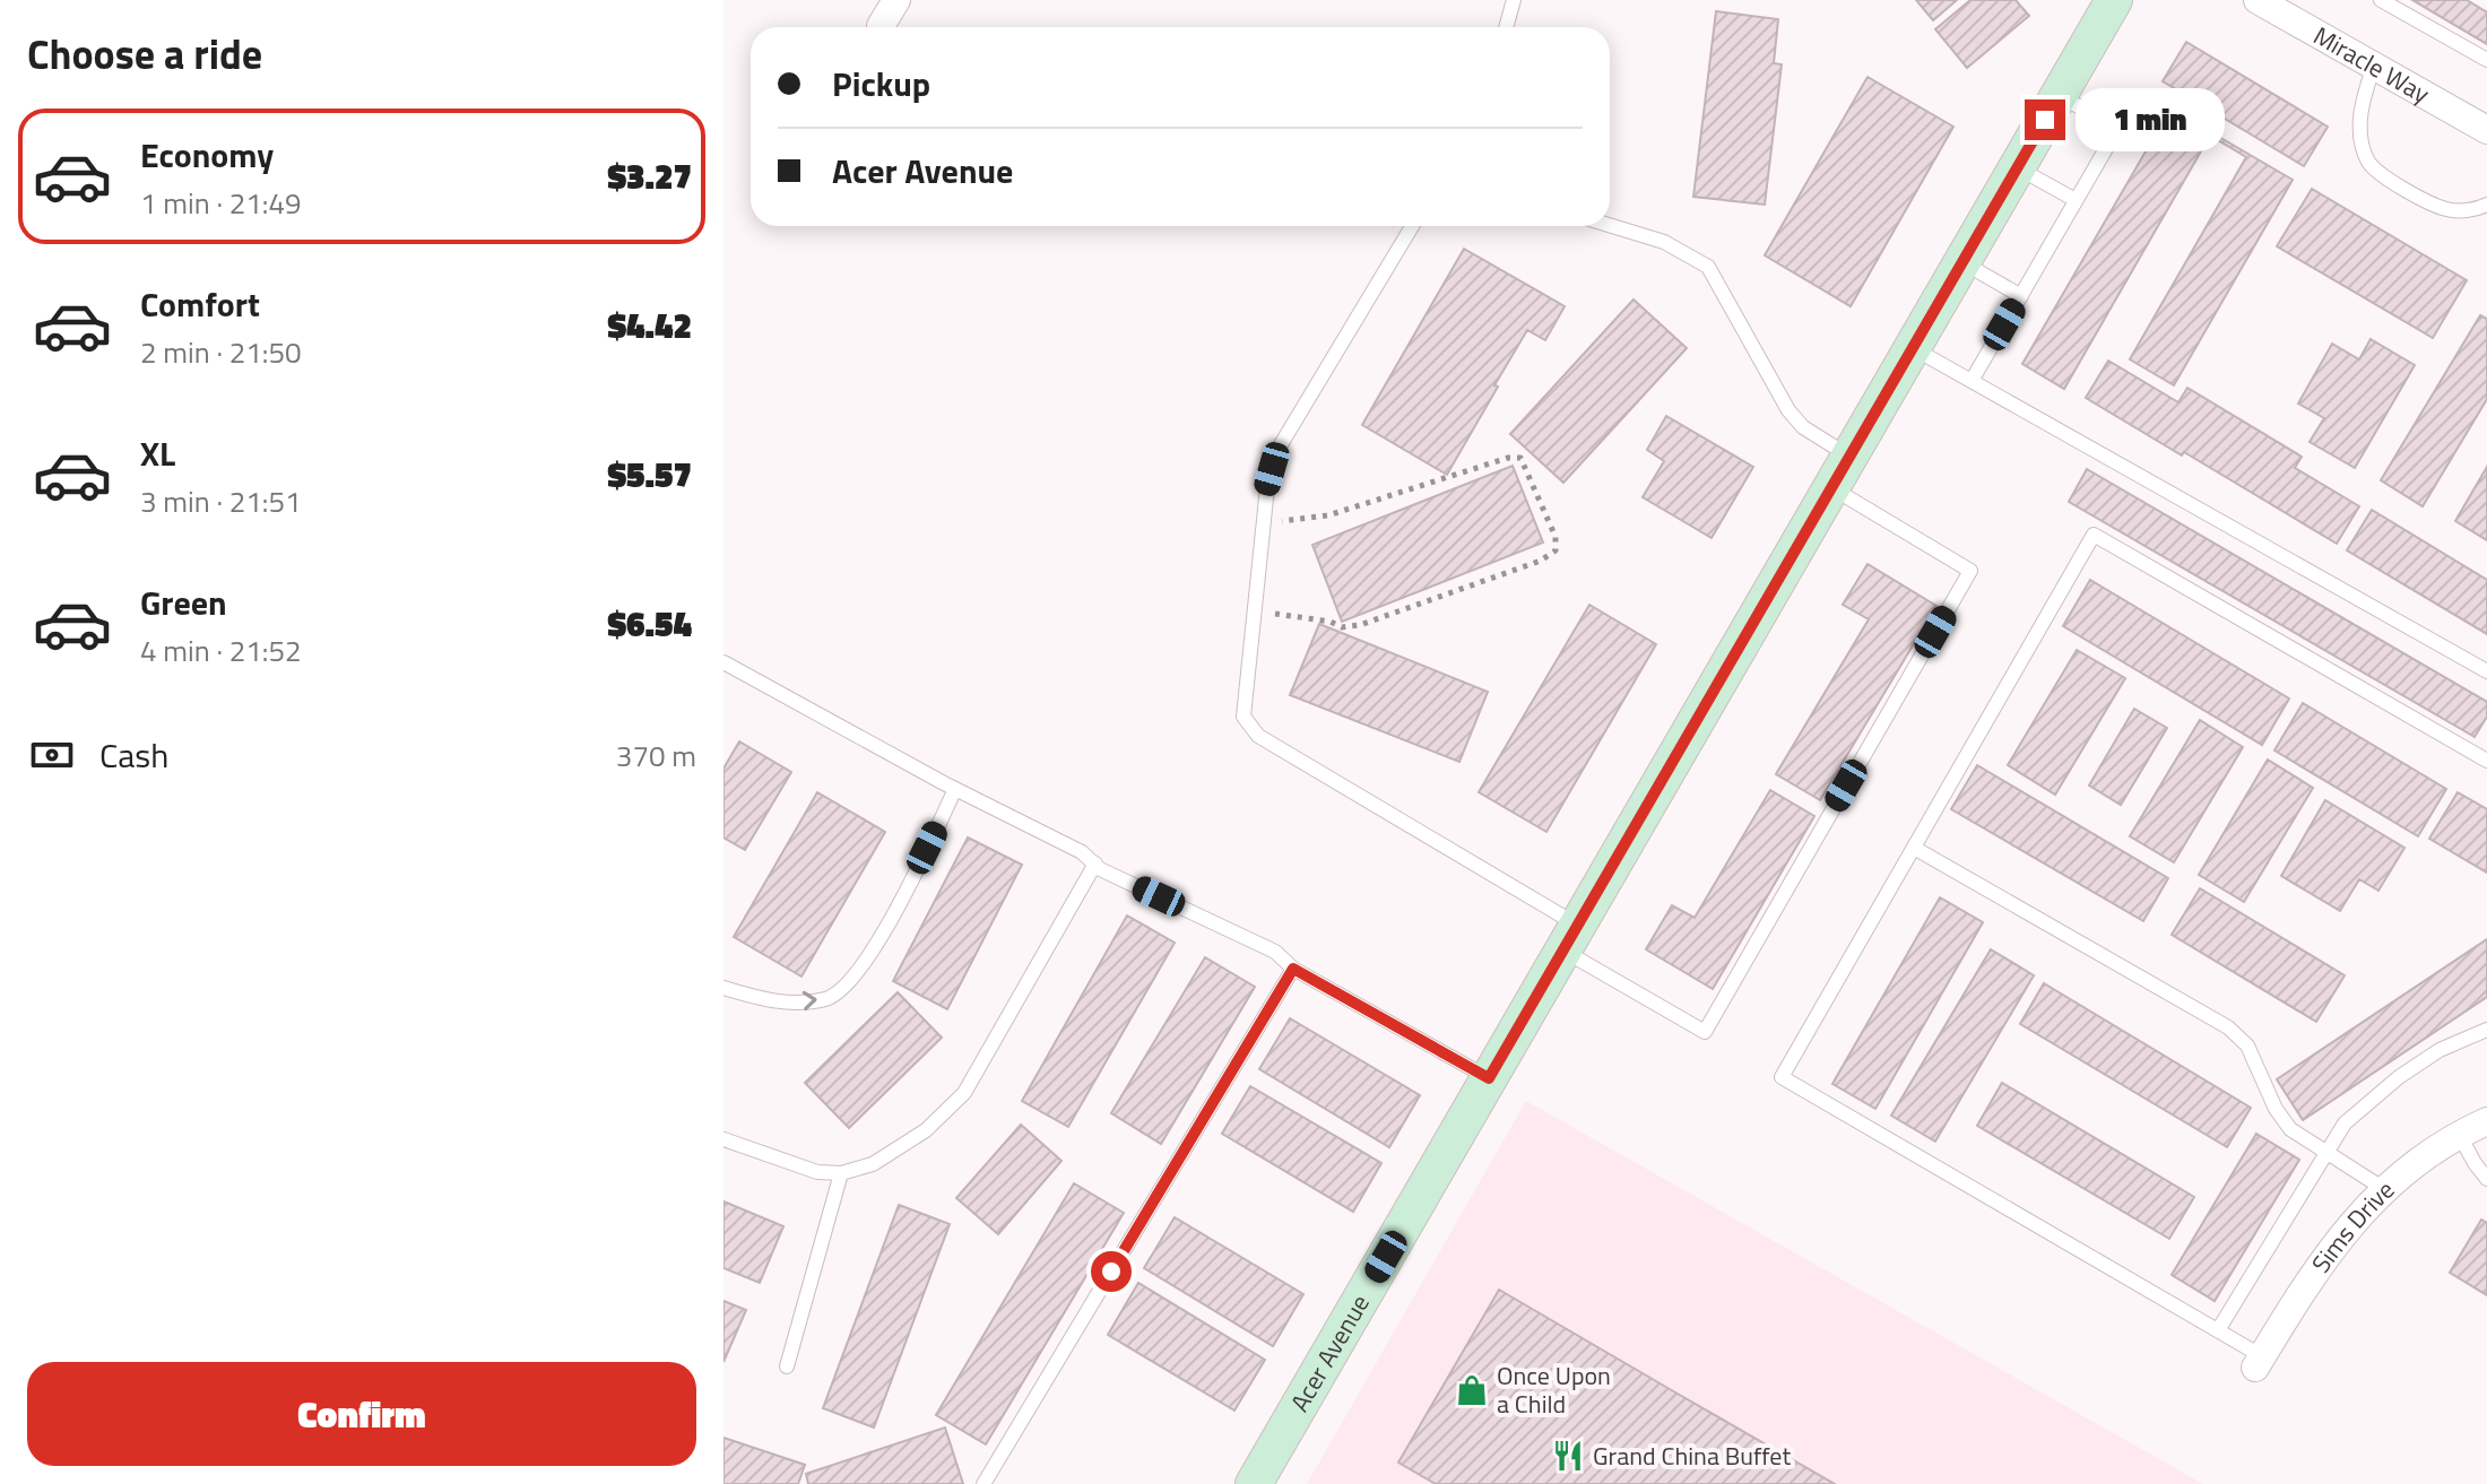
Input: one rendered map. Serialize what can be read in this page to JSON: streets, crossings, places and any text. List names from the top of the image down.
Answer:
{
  "streets": {
    "street": ["Miracle Way", "Sims Drive", "Acer Avenue"]
  },
  "places": {
    "shop": ["Once Upon a Child"],
    "restaurant": ["Grand China Buffet"]
  },
  "page": {
    "heading": "Choose a ride",
    "banner": ["Pickup", "Acer Avenue"],
    "bubble": "1 min",
    "list": [
      {
        "name": "Economy",
        "note": "1 min · 21:49",
        "value": "$3.27"
      },
      {
        "name": "Comfort",
        "note": "2 min · 21:50",
        "value": "$4.42"
      },
      {
        "name": "XL",
        "note": "3 min · 21:51",
        "value": "$5.57"
      },
      {
        "name": "Green",
        "note": "4 min · 21:52",
        "value": "$6.54"
      }
    ],
    "pay": ["Cash", "370 m"],
    "buttons": "Confirm"
  }
}
